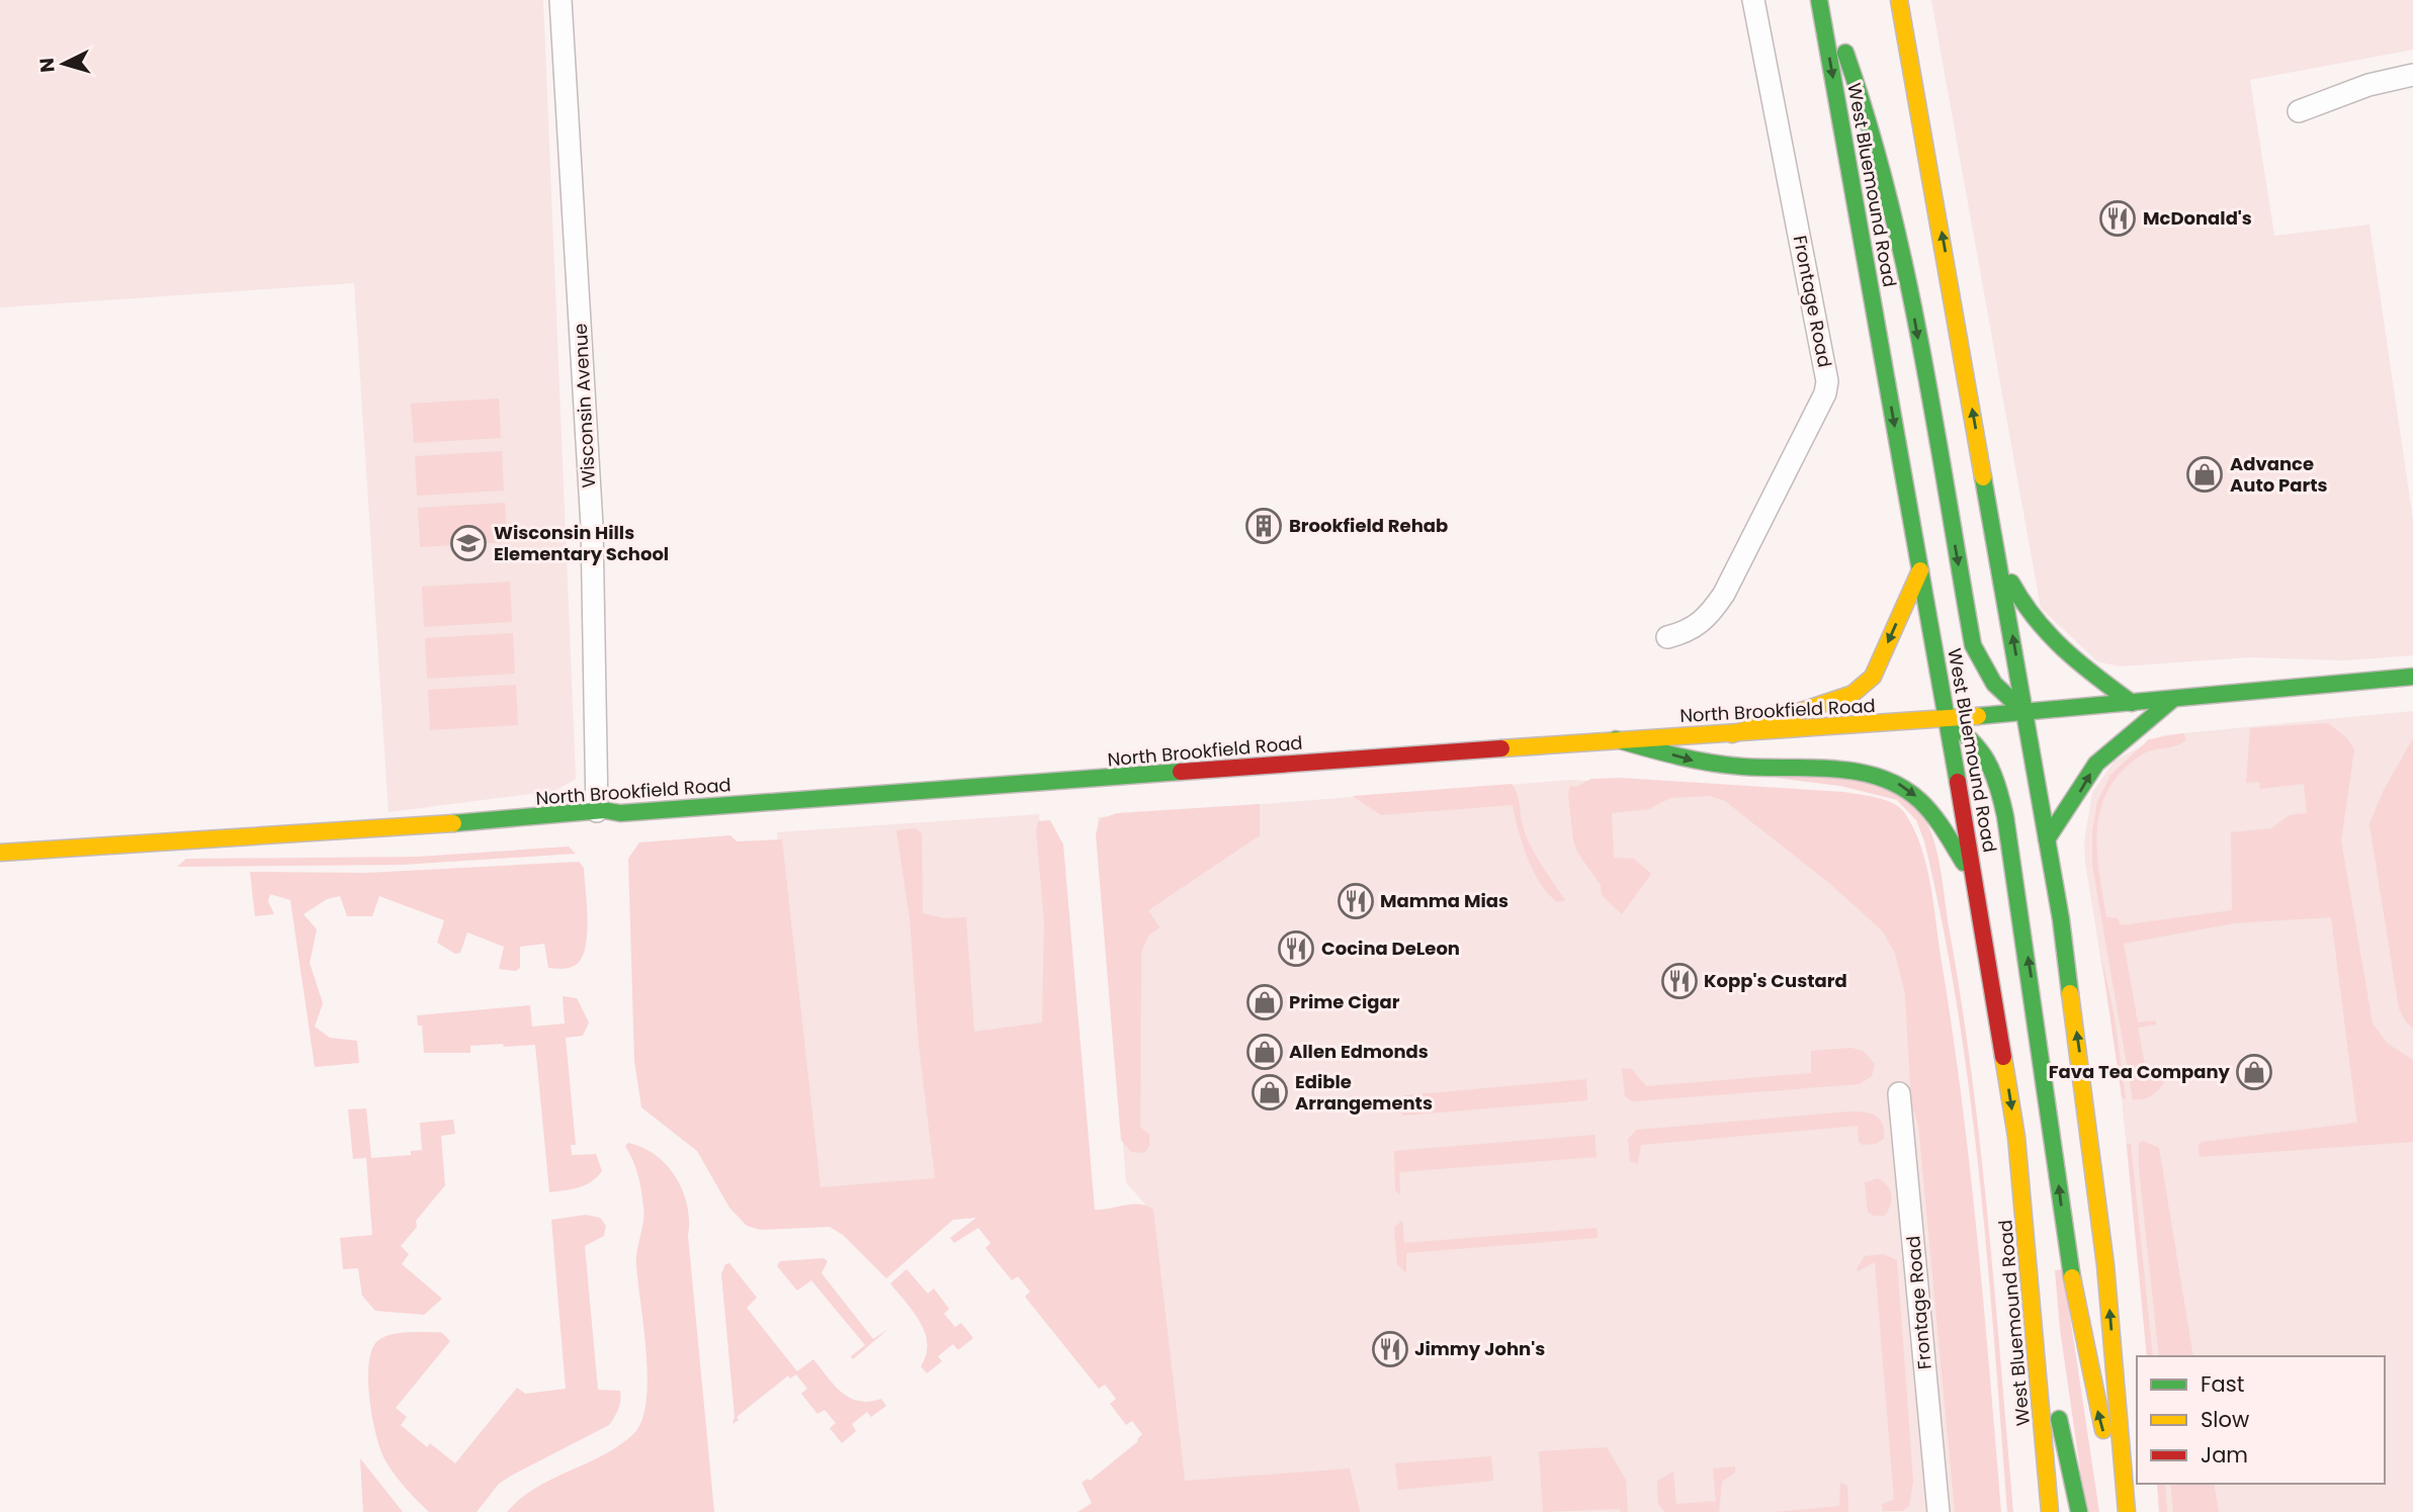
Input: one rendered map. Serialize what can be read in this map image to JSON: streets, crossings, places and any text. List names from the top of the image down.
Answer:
{
  "streets": {
    "main road": ["West Bluemound Road", "North Brookfield Road"],
    "street": ["Frontage Road", "Wisconsin Avenue"]
  },
  "crossings": [
    ["West Bluemound Road", "North Brookfield Road"],
    ["Wisconsin Avenue", "North Brookfield Road"]
  ],
  "places": {
    "restaurant": [
      "McDonald's",
      "Mamma Mias",
      "Cocina DeLeon",
      "Kopp's Custard",
      "Jimmy John's"
    ],
    "shop": [
      "Advance Auto Parts",
      "Prime Cigar",
      "Allen Edmonds",
      "Fava Tea Company",
      "Edible Arrangements"
    ],
    "building": ["Brookfield Rehab"],
    "school or university": ["Wisconsin Hills Elementary School"]
  },
  "legend": ["Fast", "Slow", "Jam"],
  "north": "left"
}
